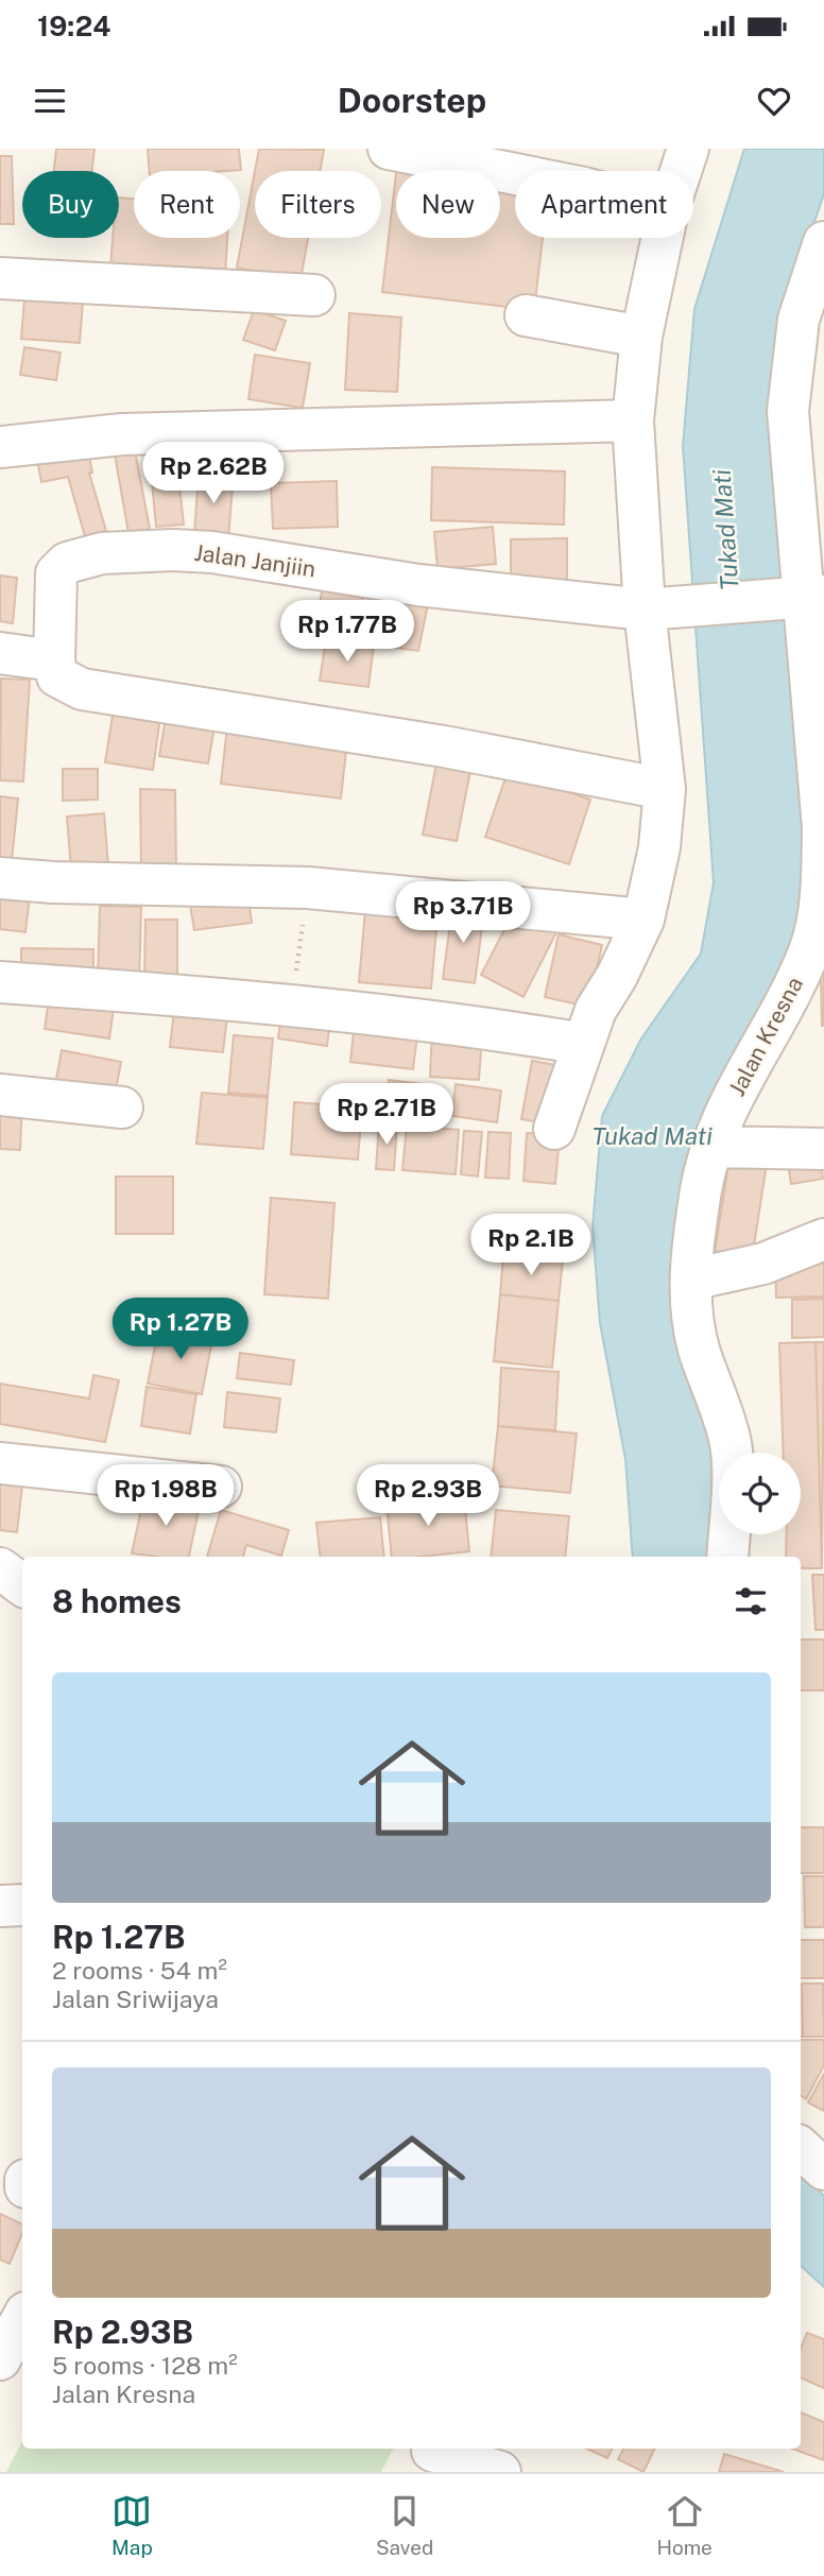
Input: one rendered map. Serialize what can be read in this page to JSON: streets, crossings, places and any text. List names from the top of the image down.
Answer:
{
  "streets": {
    "street": ["Jalan Janjiin", "Jalan Kresna"]
  },
  "water": ["Tukad Mati"],
  "page": {
    "status": "19:24",
    "header": "Doorstep",
    "chip": [
      "Buy",
      "Rent",
      "Filters",
      "New",
      "Apartment"
    ],
    "price": [
      "Rp 2.62B",
      "Rp 1.77B",
      "Rp 3.71B",
      "Rp 2.71B",
      "Rp 2.1B",
      "Rp 1.27B",
      "Rp 1.98B",
      "Rp 2.93B"
    ],
    "heading": "8 homes",
    "list": [
      {
        "name": "Rp 1.27B",
        "note": "2 rooms · 54 m² · Jalan Sriwijaya"
      },
      {
        "name": "Rp 2.93B",
        "note": "5 rooms · 128 m² · Jalan Kresna"
      }
    ],
    "tabs": ["Map", "Saved", "Home"]
  }
}
